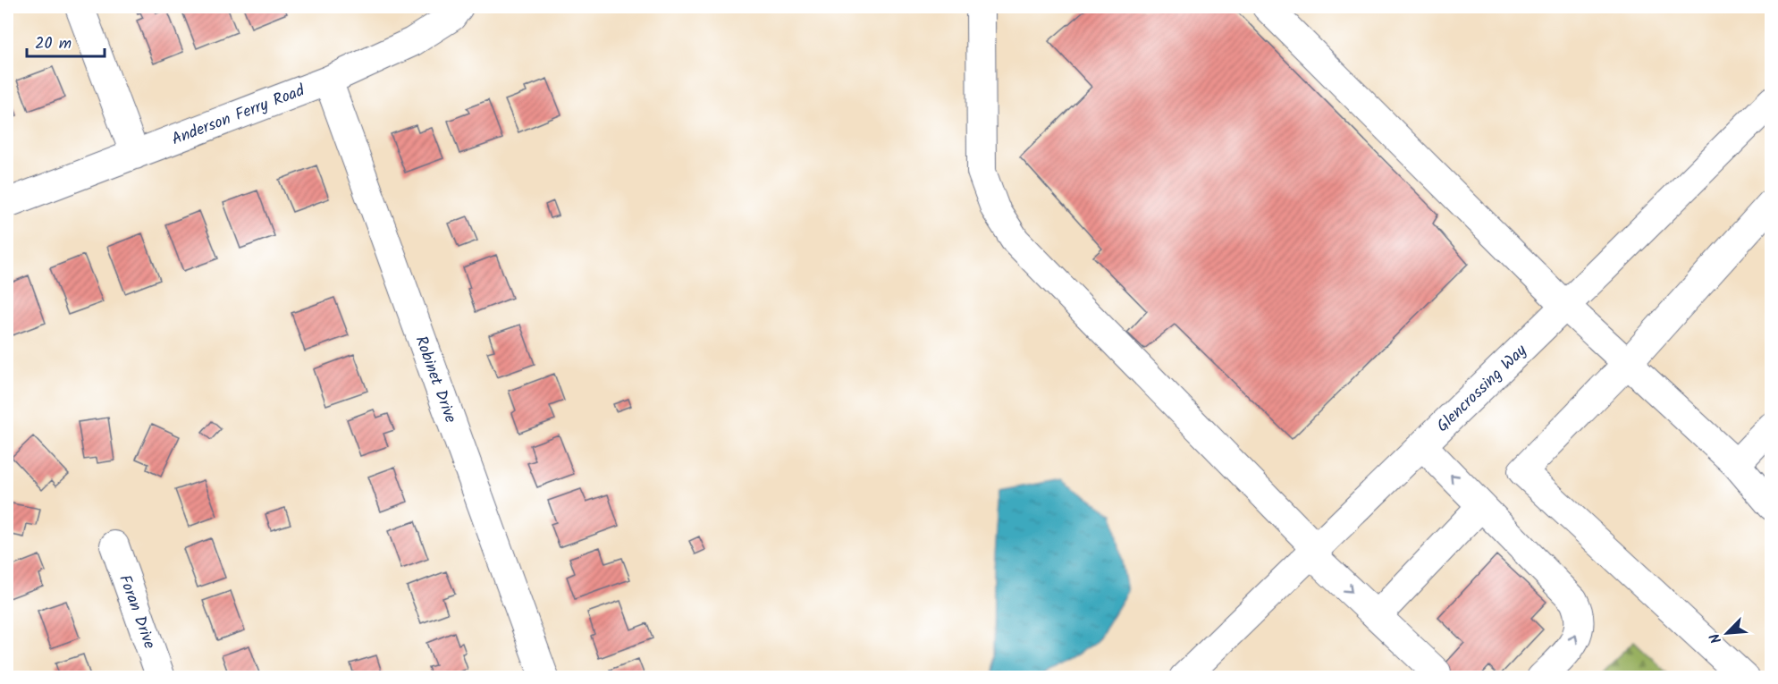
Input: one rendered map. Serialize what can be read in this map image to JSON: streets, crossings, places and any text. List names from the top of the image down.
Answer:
{
  "streets": {
    "street": [
      "Anderson Ferry Road",
      "Robinet Drive",
      "Glencrossing Way",
      "Foran Drive"
    ]
  },
  "crossings": [
    ["Anderson Ferry Road", "Robinet Drive"]
  ],
  "scale_bar": "20 m",
  "north": "bottom left"
}
